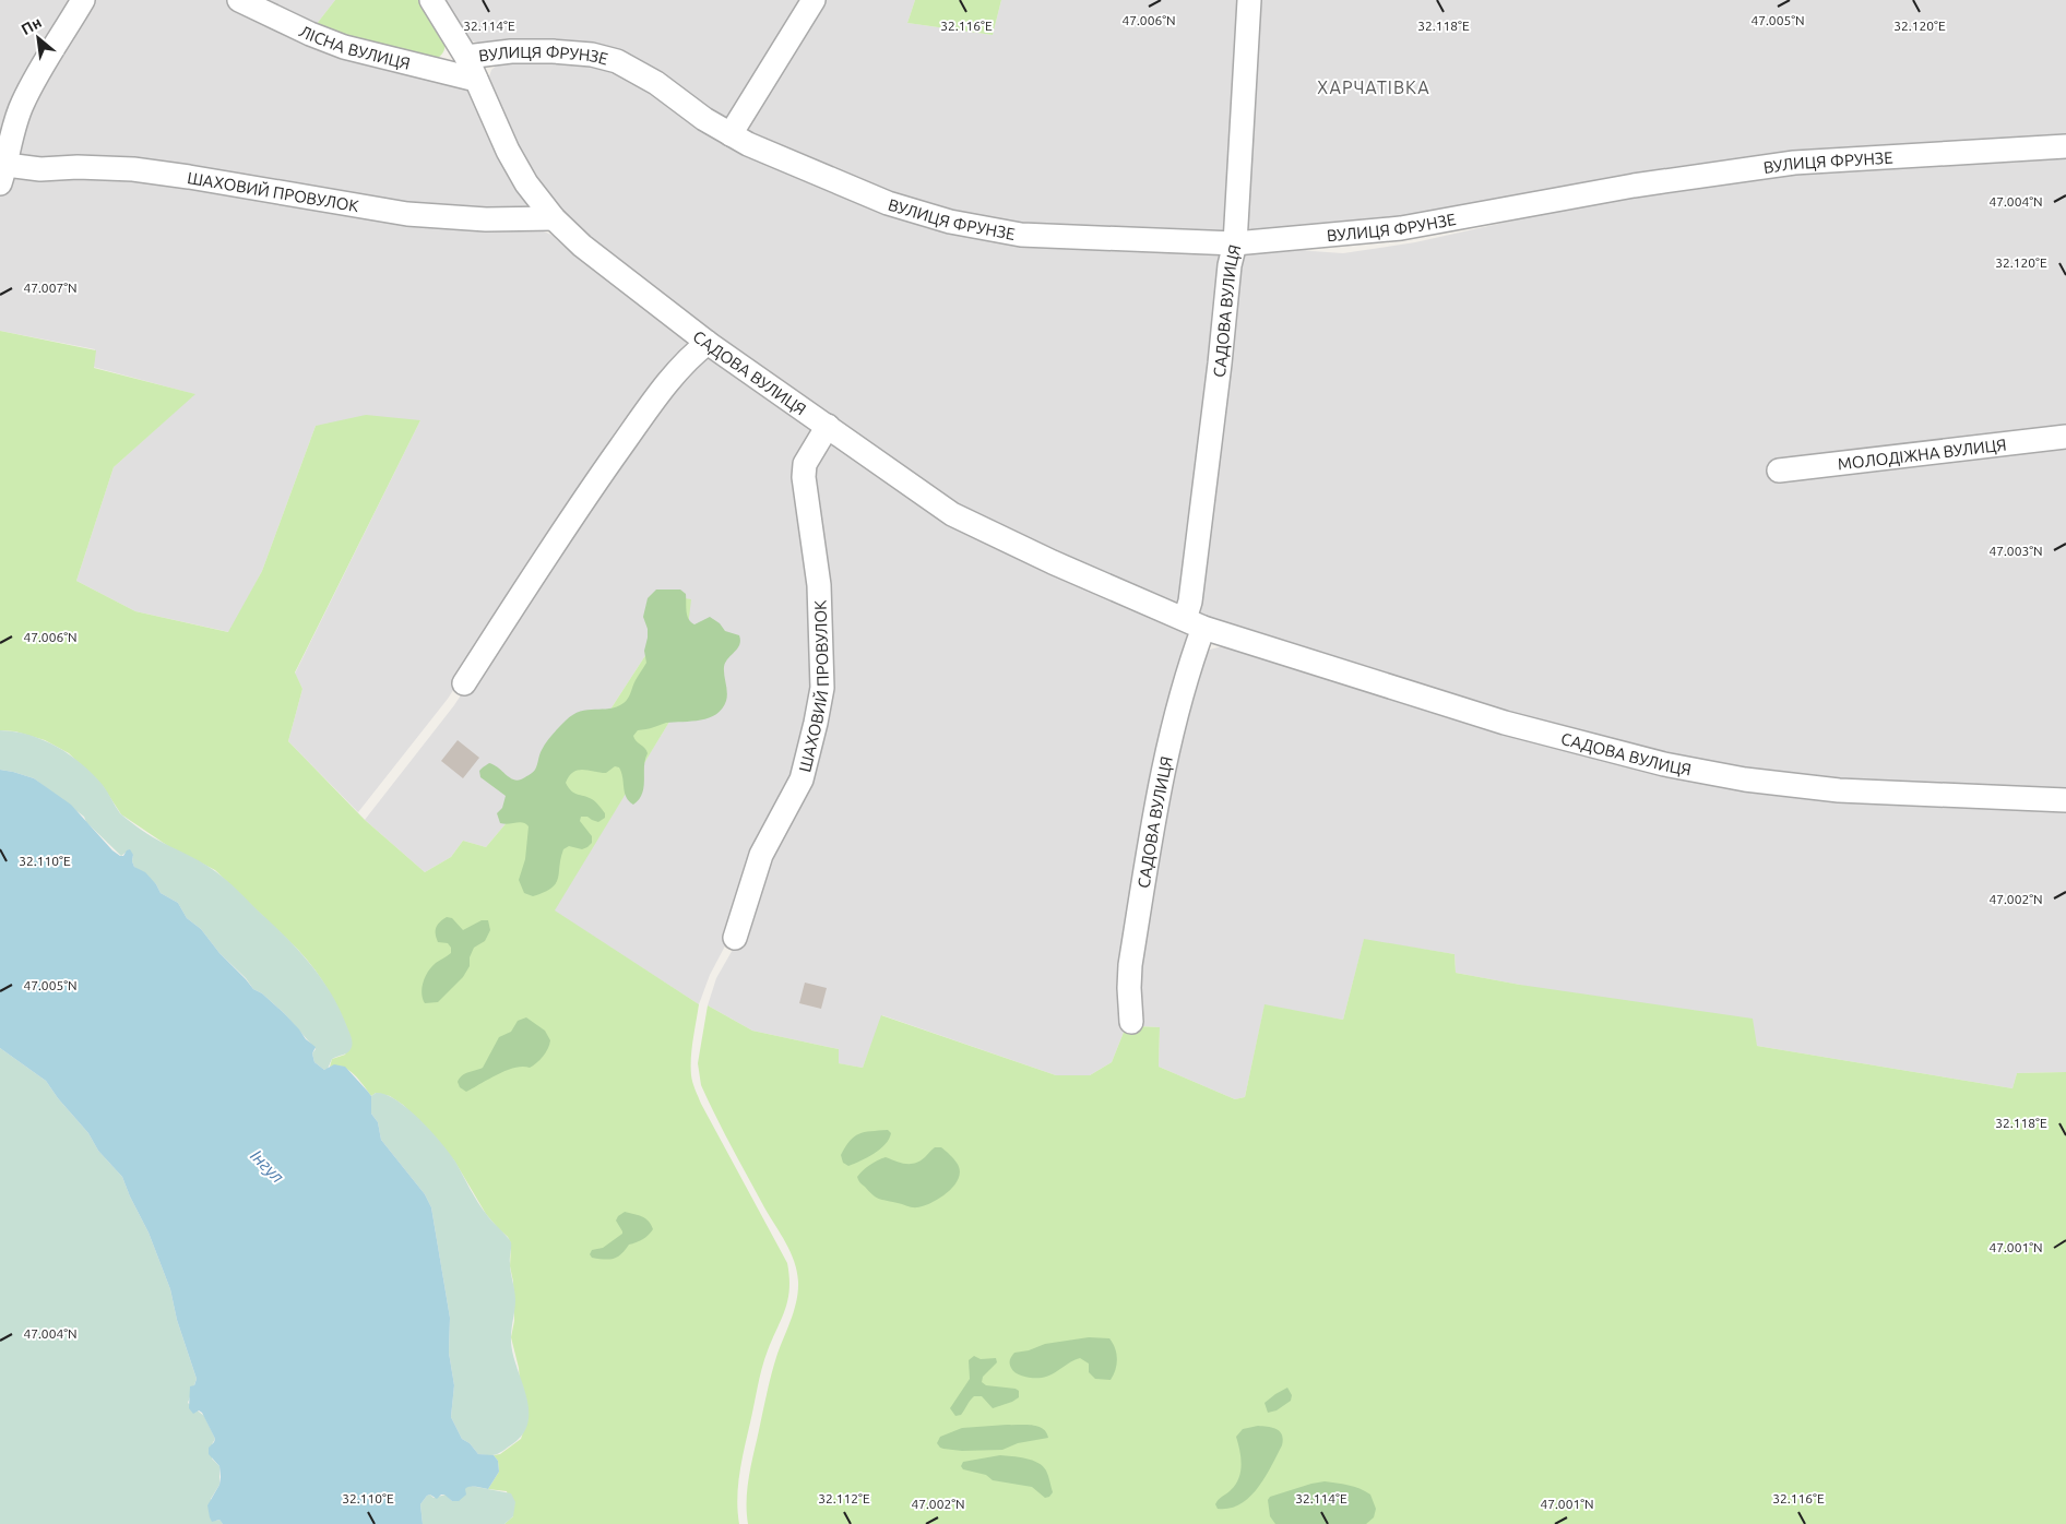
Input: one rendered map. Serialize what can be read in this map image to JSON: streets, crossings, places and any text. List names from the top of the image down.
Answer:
{
  "streets": {
    "street": [
      "ЛІСНА ВУЛИЦЯ",
      "ВУЛИЦЯ ФРУНЗЕ",
      "ШАХОВИЙ ПРОВУЛОК",
      "САДОВА ВУЛИЦЯ",
      "МОЛОДІЖНА ВУЛИЦЯ"
    ]
  },
  "crossings": [
    ["ЛІСНА ВУЛИЦЯ", "САДОВА ВУЛИЦЯ"],
    ["ВУЛИЦЯ ФРУНЗЕ", "САДОВА ВУЛИЦЯ"],
    ["ШАХОВИЙ ПРОВУЛОК", "САДОВА ВУЛИЦЯ"]
  ],
  "districts": ["ХАРЧАТІВКА"],
  "water": ["Інгул"],
  "north": "top left",
  "coordinates": [
    "47.006°N",
    "47.005°N",
    "32.114°E",
    "32.116°E",
    "32.118°E",
    "32.120°E",
    "47.004°N",
    "47.007°N",
    "47.003°N",
    "32.110°E",
    "47.002°N",
    "47.001°N",
    "32.112°E"
  ]
}
